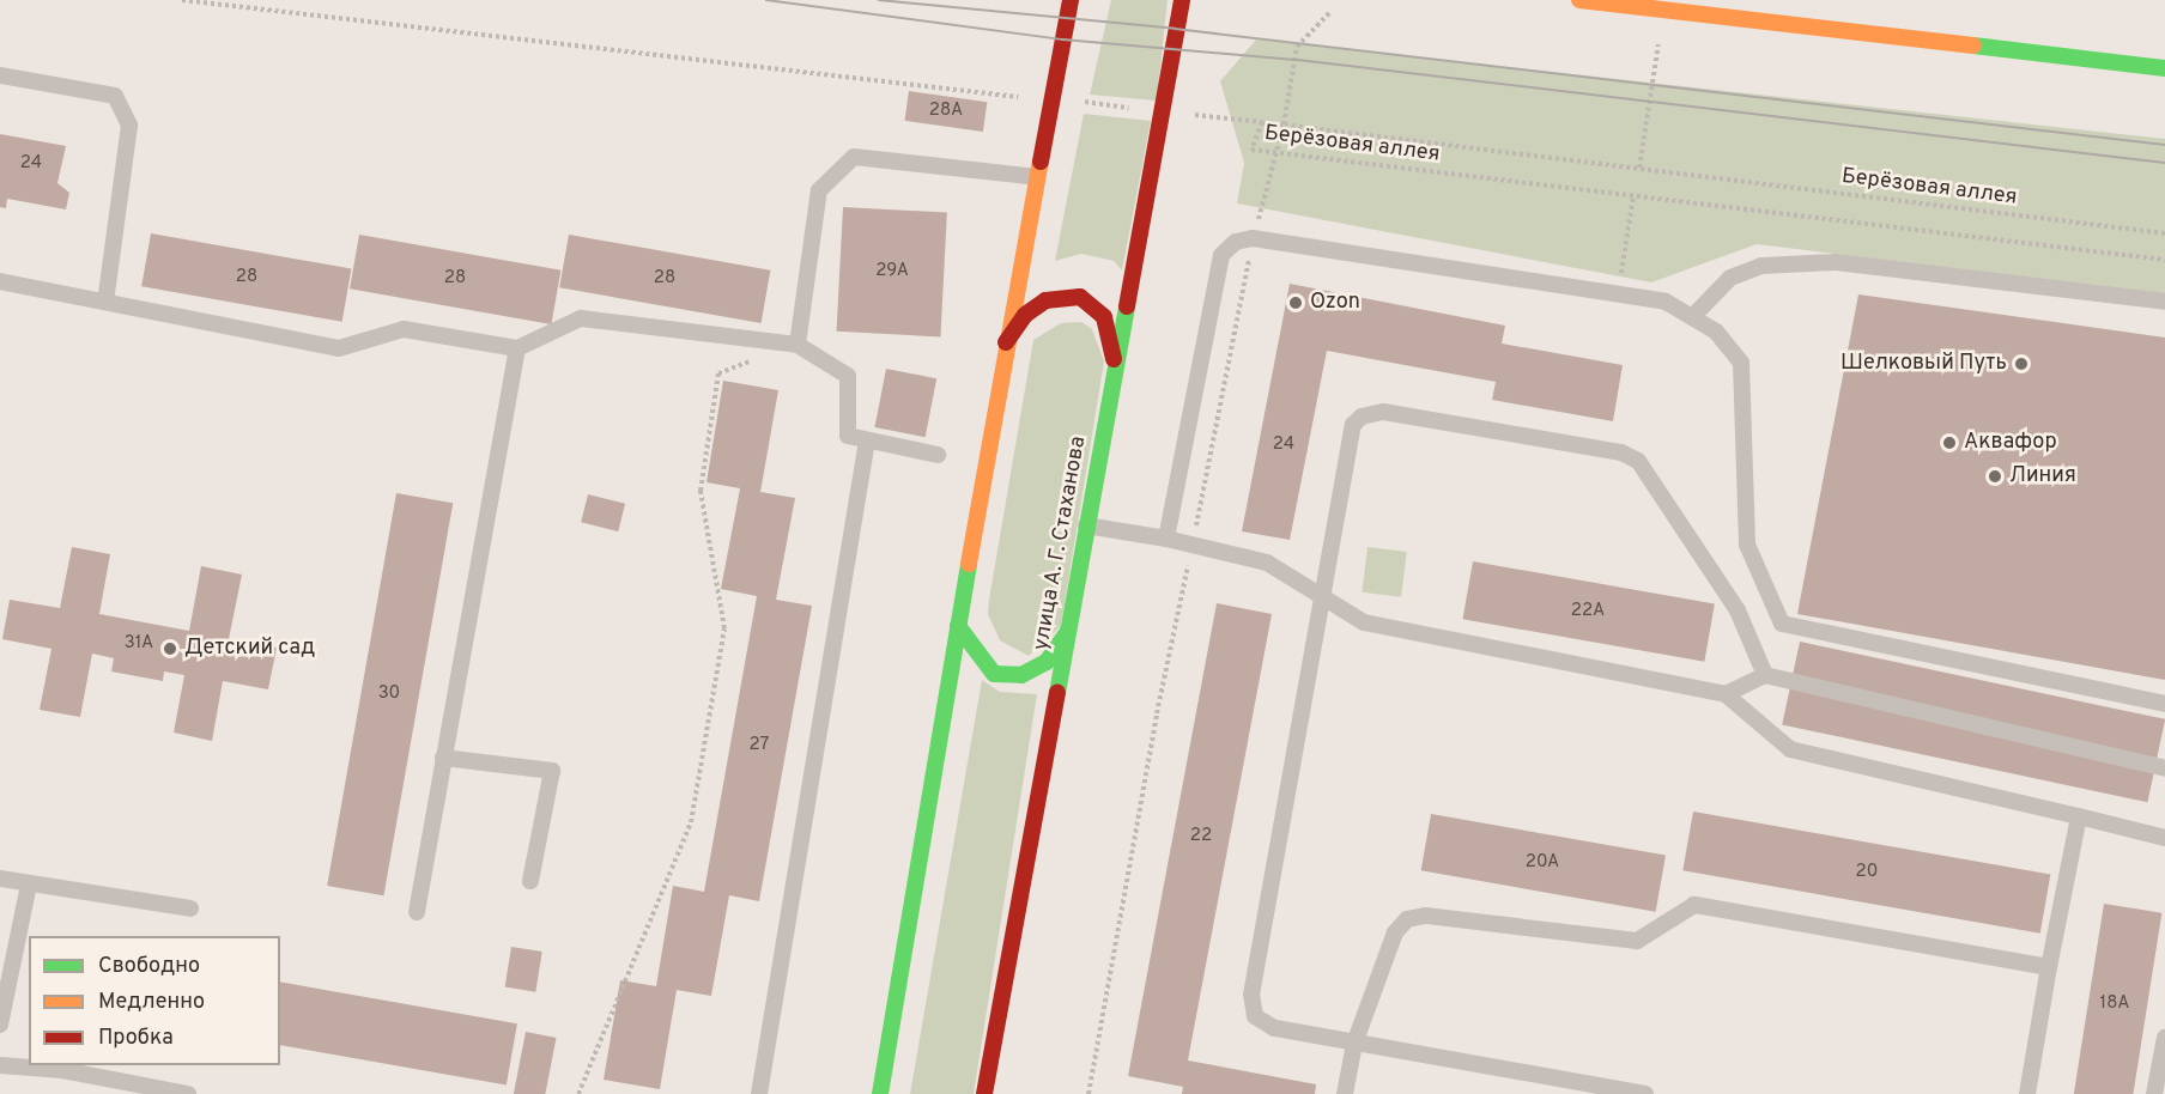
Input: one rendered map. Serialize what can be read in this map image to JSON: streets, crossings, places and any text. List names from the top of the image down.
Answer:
{
  "streets": {
    "main road": ["улица А. Г. Стаханова"],
    "path": ["Берёзовая аллея"]
  },
  "places": [
    "Ozon",
    "Шелковый Путь",
    "Аквафор",
    "Линия",
    "Детский сад"
  ],
  "house_numbers": [
    "28А",
    "24",
    "29А",
    "28",
    "28",
    "28",
    "24",
    "22А",
    "31А",
    "30",
    "27",
    "22",
    "20А",
    "20",
    "18А"
  ],
  "legend": ["Свободно", "Медленно", "Пробка"]
}
